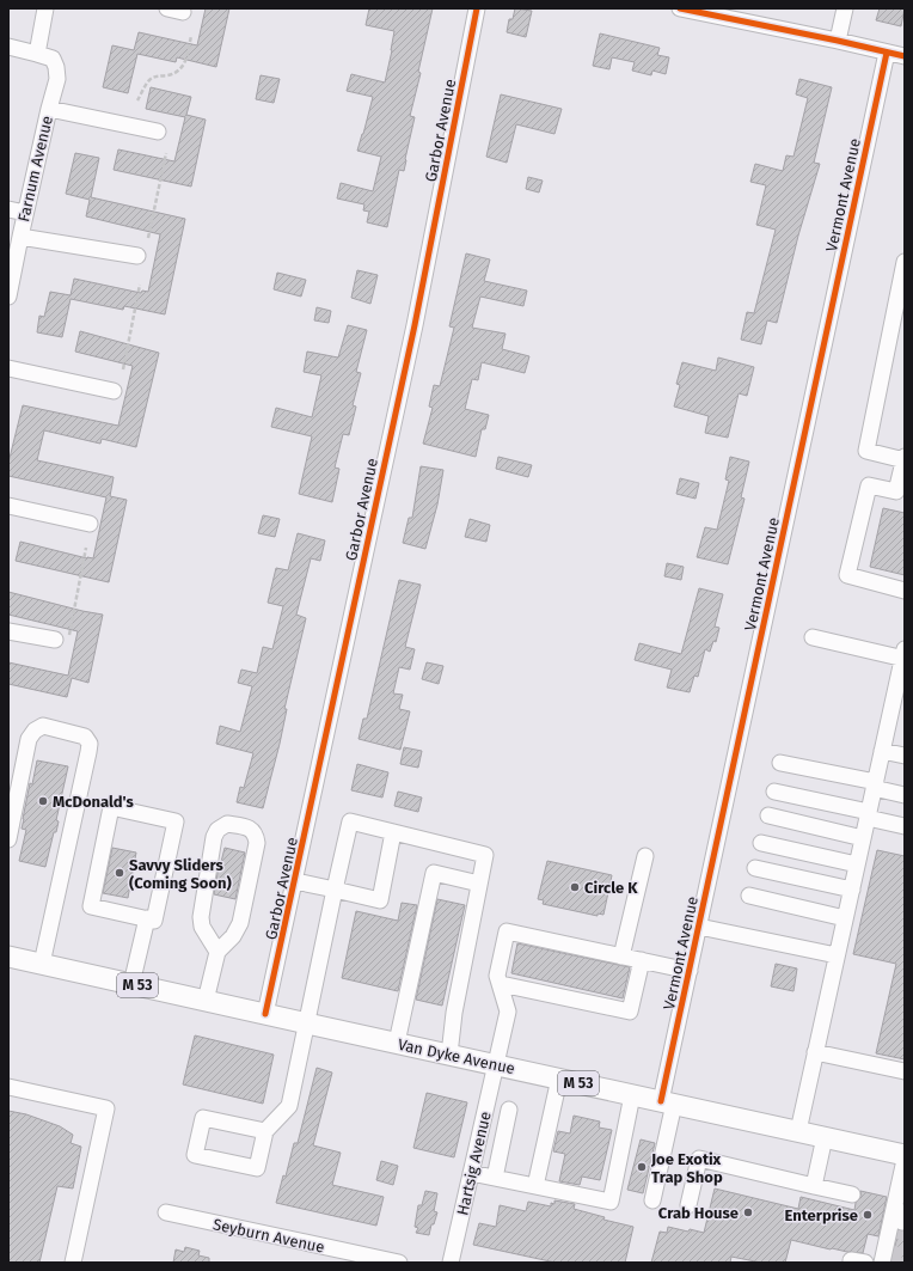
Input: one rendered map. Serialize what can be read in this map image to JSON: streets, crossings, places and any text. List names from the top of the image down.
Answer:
{
  "streets": {
    "main road": ["M 53", "Van Dyke Avenue"],
    "street": [
      "Garbor Avenue",
      "Farnum Avenue",
      "Vermont Avenue",
      "Hartsig Avenue",
      "Seyburn Avenue"
    ]
  },
  "crossings": [
    ["Garbor Avenue", "Van Dyke Avenue"],
    ["Vermont Avenue", "Van Dyke Avenue"],
    ["Van Dyke Avenue", "Hartsig Avenue"]
  ],
  "places": [
    "McDonald's",
    "Savvy Sliders (Coming Soon)",
    "Circle K",
    "Joe Exotix Trap Shop",
    "Crab House",
    "Enterprise"
  ]
}
